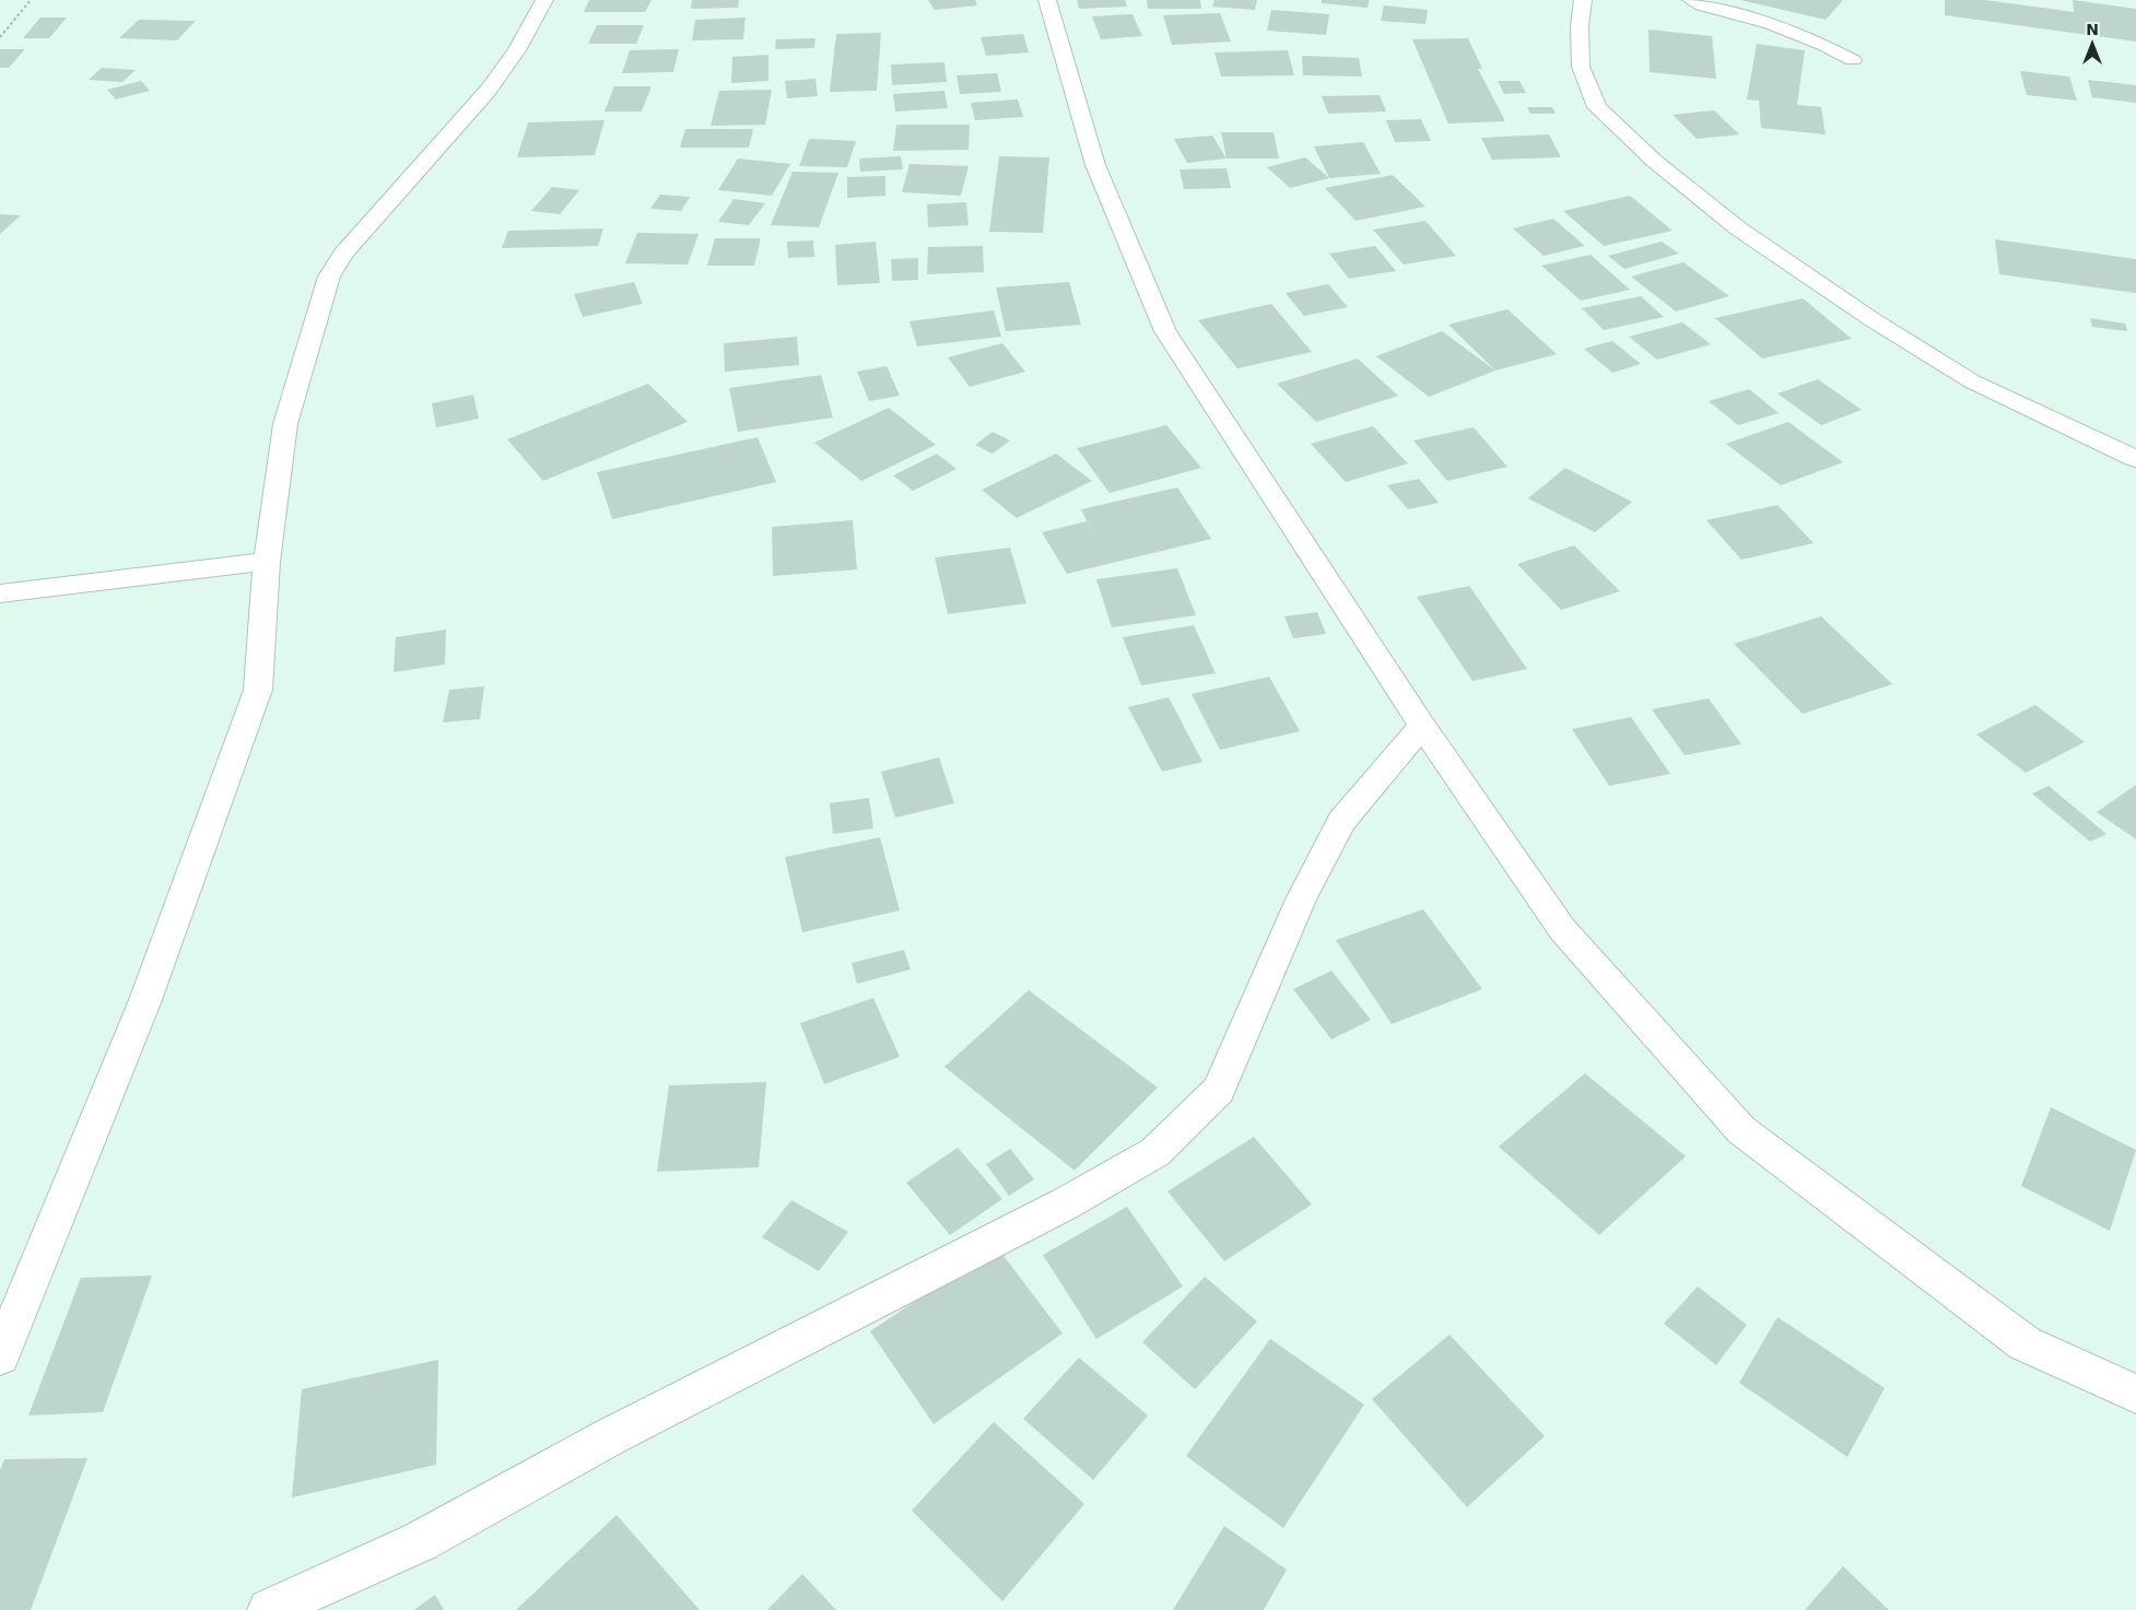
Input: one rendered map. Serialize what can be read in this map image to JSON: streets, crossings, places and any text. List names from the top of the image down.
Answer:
{
  "north": "top"
}
